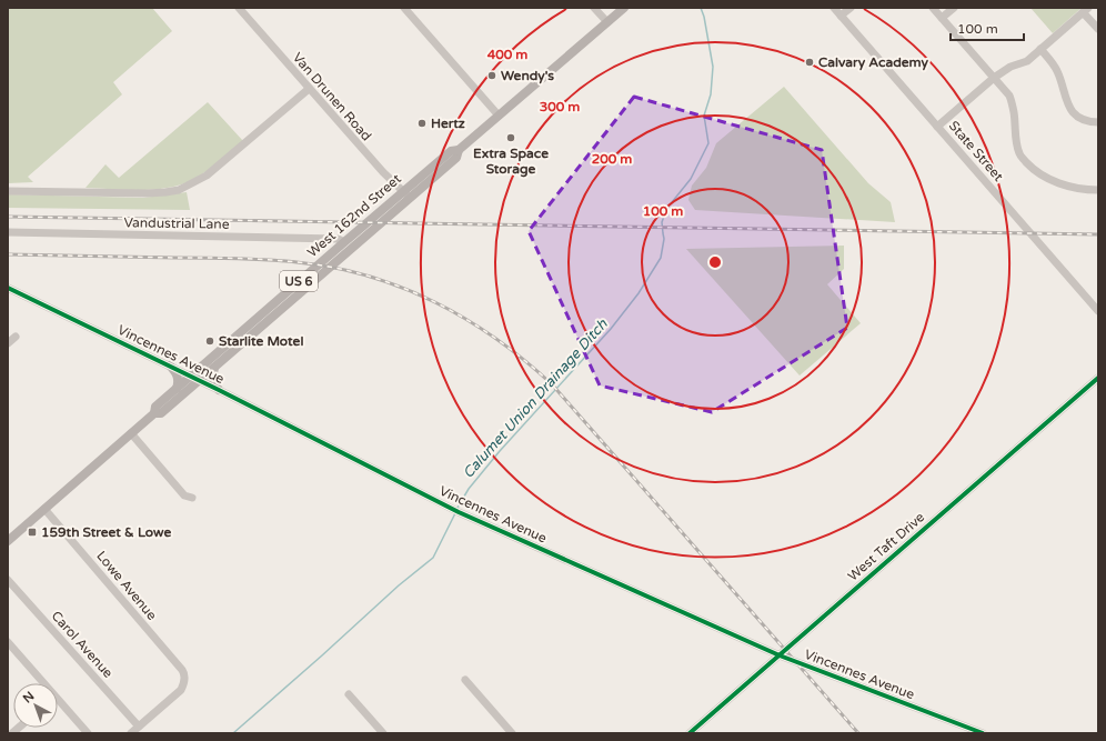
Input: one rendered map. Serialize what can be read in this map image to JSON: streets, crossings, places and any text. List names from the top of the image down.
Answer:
{
  "streets": {
    "main road": ["West 162nd Street", "US 6"],
    "street": [
      "Van Drunen Road",
      "State Street",
      "Vandustrial Lane",
      "Vincennes Avenue",
      "West Taft Drive",
      "Lowe Avenue",
      "Carol Avenue"
    ]
  },
  "crossings": [
    ["Van Drunen Road", "West 162nd Street"],
    ["West 162nd Street", "Vandustrial Lane"],
    ["West 162nd Street", "US 6"],
    ["West 162nd Street", "Vincennes Avenue"],
    ["US 6", "Vincennes Avenue"],
    ["US 6", "Lowe Avenue"],
    ["Vincennes Avenue", "West Taft Drive"],
    ["Lowe Avenue", "Carol Avenue"]
  ],
  "water": ["Calumet Union Drainage Ditch"],
  "places": {
    "other": [
      "Calvary Academy",
      "Wendy's",
      "Hertz",
      "Extra Space Storage",
      "Starlite Motel"
    ],
    "transit": ["159th Street & Lowe"]
  },
  "scale_bar": "100 m",
  "north": "top left",
  "rings": [
    "400 m",
    "300 m",
    "200 m",
    "100 m"
  ]
}
